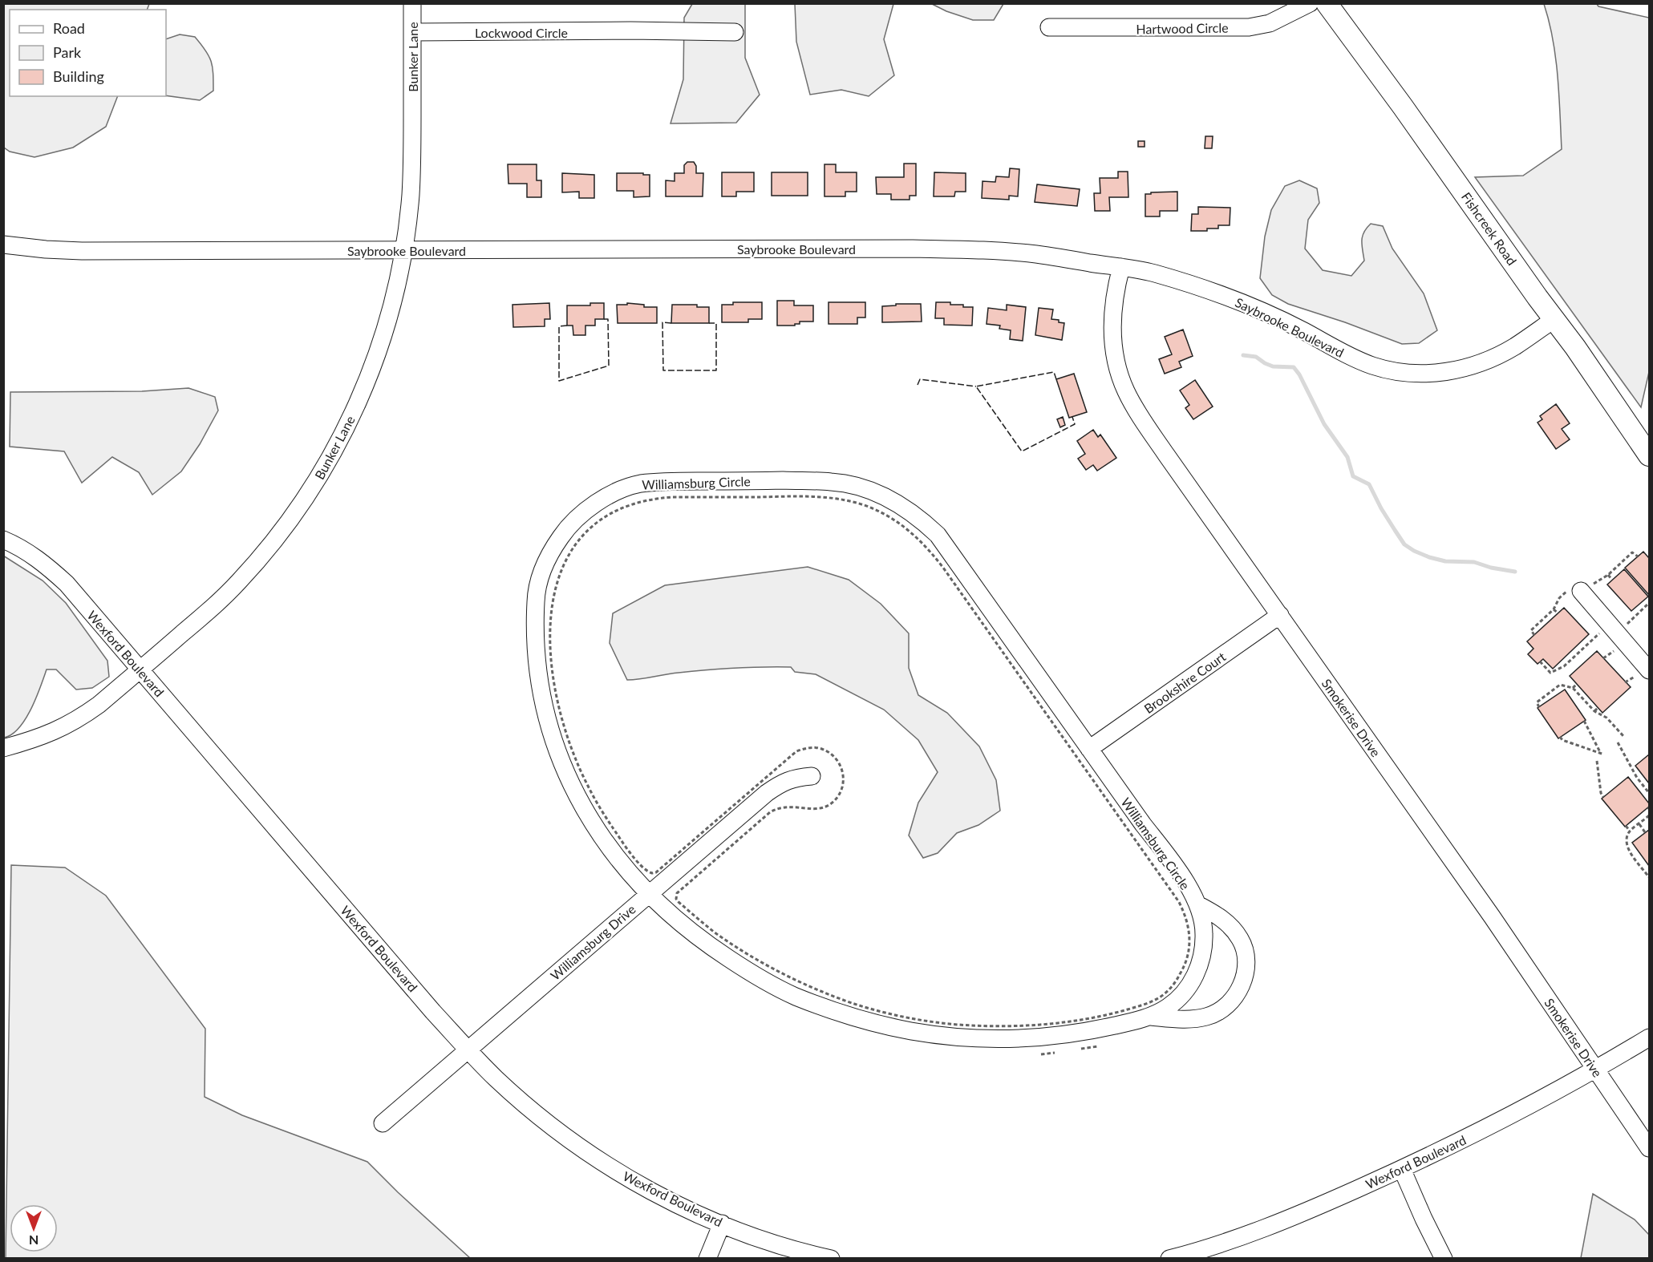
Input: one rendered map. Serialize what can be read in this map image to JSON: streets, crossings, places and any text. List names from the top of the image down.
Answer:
{
  "streets": {
    "main road": ["Fishcreek Road"],
    "street": [
      "Hartwood Circle",
      "Lockwood Circle",
      "Bunker Lane",
      "Saybrooke Boulevard",
      "Williamsburg Circle",
      "Wexford Boulevard",
      "Brookshire Court",
      "Smokerise Drive",
      "Williamsburg Drive"
    ]
  },
  "crossings": [
    ["Lockwood Circle", "Bunker Lane"],
    ["Bunker Lane", "Saybrooke Boulevard"],
    ["Bunker Lane", "Wexford Boulevard"],
    ["Fishcreek Road", "Saybrooke Boulevard"],
    ["Saybrooke Boulevard", "Smokerise Drive"],
    ["Williamsburg Circle", "Brookshire Court"],
    ["Williamsburg Circle", "Williamsburg Drive"],
    ["Wexford Boulevard", "Smokerise Drive"],
    ["Wexford Boulevard", "Williamsburg Drive"],
    ["Brookshire Court", "Smokerise Drive"]
  ],
  "legend": ["Road", "Park", "Building"],
  "north": "bottom"
}
